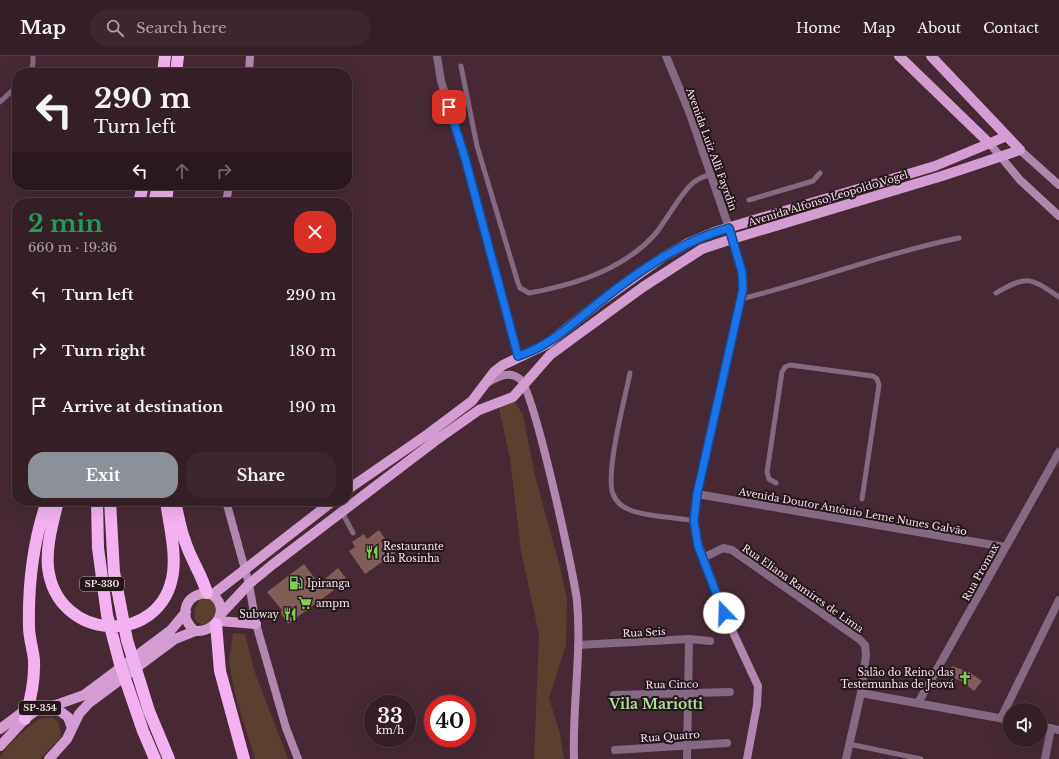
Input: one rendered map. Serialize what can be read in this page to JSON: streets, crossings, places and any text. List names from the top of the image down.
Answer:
{
  "streets": {
    "highway": ["SP-330"],
    "main road": ["Avenida Alfonso Leopoldo Vogel", "SP-354"],
    "street": [
      "Avenida Luiz Alli Fayrdin",
      "Avenida Doutor Antônio Leme Nunes Galvão",
      "Rua Promax",
      "Rua Eliana Ramires de Lima",
      "Rua Seis",
      "Rua Cinco",
      "Rua Quatro"
    ]
  },
  "crossings": [
    ["Avenida Luiz Alli Fayrdin", "Avenida Alfonso Leopoldo Vogel"],
    ["Avenida Luiz Alli Fayrdin", "Avenida Doutor Antônio Leme Nunes Galvão"],
    ["Avenida Luiz Alli Fayrdin", "Rua Eliana Ramires de Lima"],
    ["Avenida Alfonso Leopoldo Vogel", "SP-354"],
    ["Avenida Doutor Antônio Leme Nunes Galvão", "Rua Promax"]
  ],
  "districts": ["Vila Mariotti"],
  "places": {
    "restaurant": ["Restaurante da Rosinha", "Subway"],
    "fuel station": ["Ipiranga"],
    "supermarket": ["ampm"],
    "church": ["Salão do Reino das Testemunhas de Jeová"]
  },
  "page": {
    "header": "Map",
    "search": "Search here",
    "nav": [
      "Home",
      "Map",
      "About",
      "Contact"
    ],
    "turn": ["290 m", "Turn left"],
    "heading": ["2 min", "660 m · 19:36"],
    "list": [
      {
        "name": "Turn left",
        "value": "290 m"
      },
      {
        "name": "Turn right",
        "value": "180 m"
      },
      {
        "name": "Arrive at destination",
        "value": "190 m"
      }
    ],
    "buttons": ["Exit", "Share"],
    "speed": "33 km/h",
    "limit": "40"
  }
}
